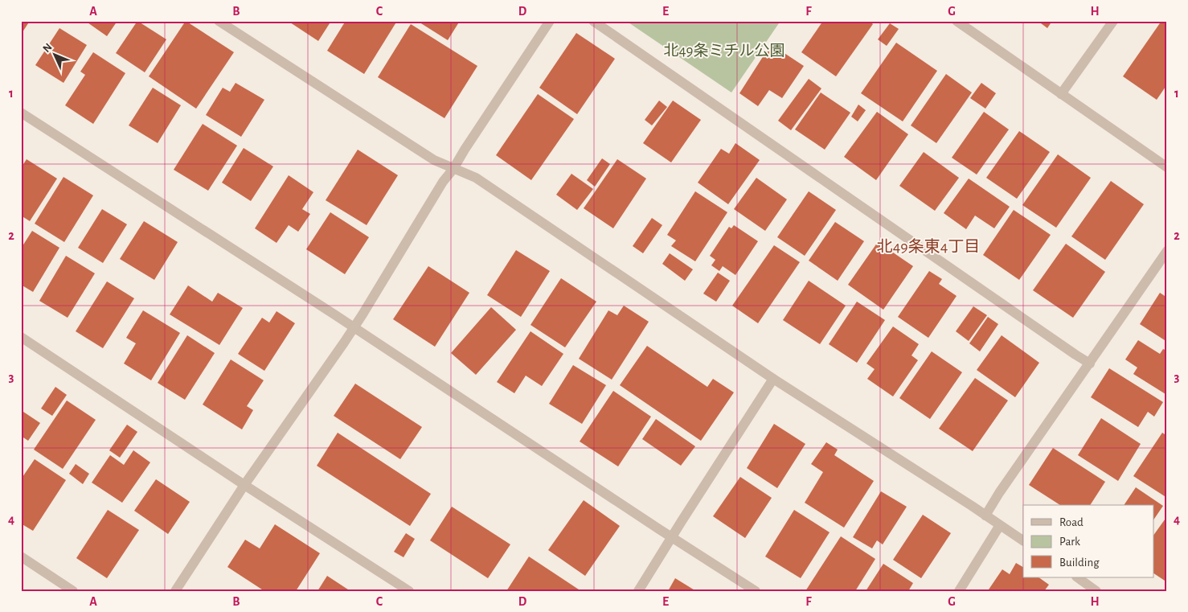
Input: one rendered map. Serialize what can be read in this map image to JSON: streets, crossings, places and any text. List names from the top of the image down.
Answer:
{
  "districts": ["北49条東4丁目"],
  "parks": ["北49条ミチル公園"],
  "legend": ["Road", "Park", "Building"],
  "north": "top left",
  "grid": {
    "columns": [
      "A",
      "B",
      "C",
      "D",
      "E",
      "F",
      "G",
      "H"
    ],
    "rows": [
      "1",
      "2",
      "3",
      "4"
    ]
  }
}
